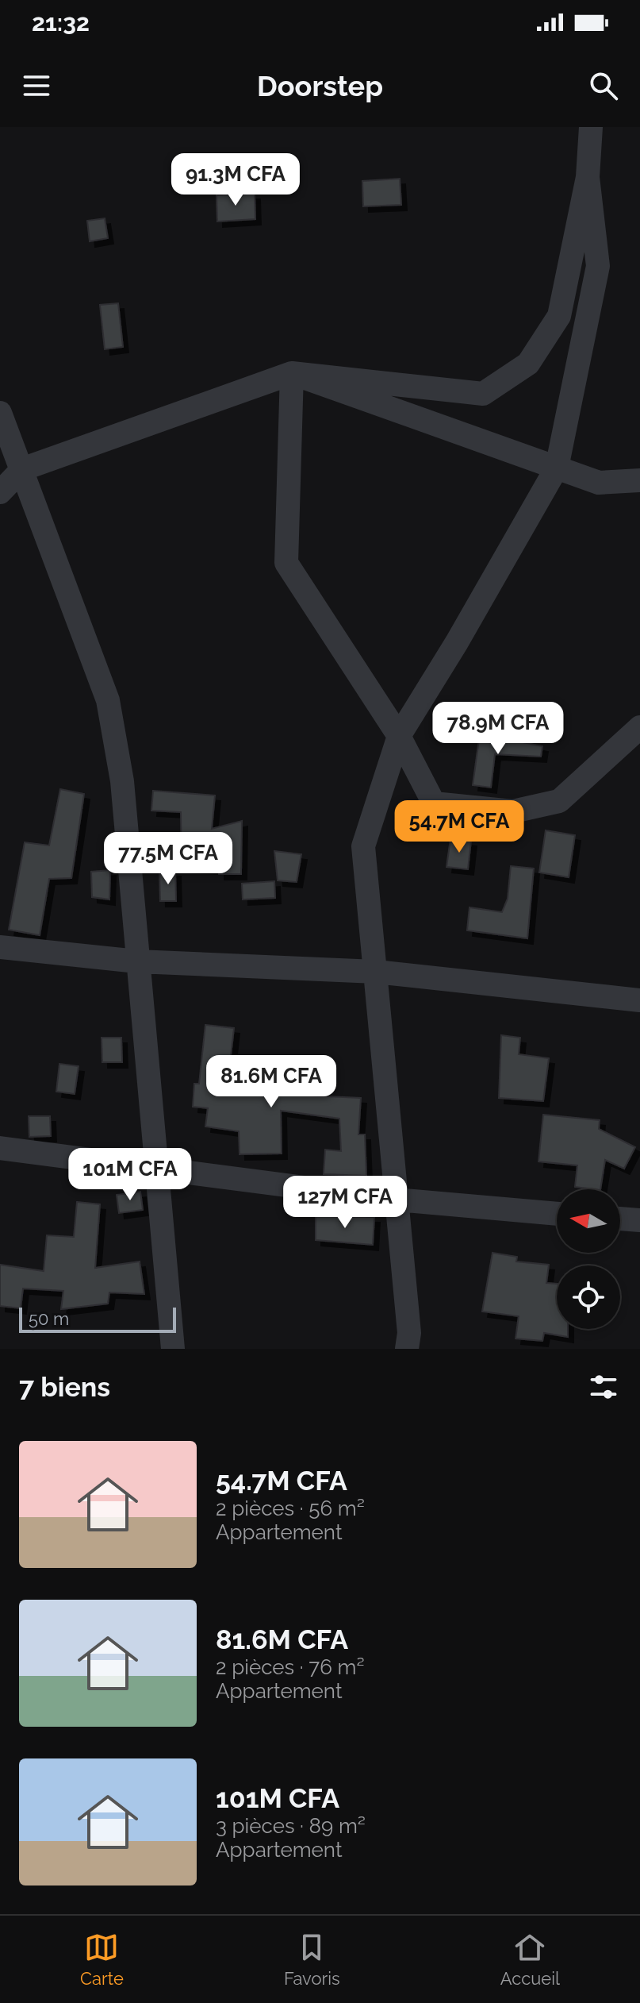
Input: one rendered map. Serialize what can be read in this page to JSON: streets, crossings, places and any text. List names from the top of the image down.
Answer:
{
  "scale_bar": "50 m",
  "north": "left",
  "page": {
    "status": "21:32",
    "header": "Doorstep",
    "price": [
      "91.3M CFA",
      "78.9M CFA",
      "54.7M CFA",
      "77.5M CFA",
      "81.6M CFA",
      "101M CFA",
      "127M CFA"
    ],
    "scale": "50 m",
    "heading": "7 biens",
    "list": [
      {
        "name": "54.7M CFA",
        "note": "2 pièces · 56 m² · Appartement"
      },
      {
        "name": "81.6M CFA",
        "note": "2 pièces · 76 m² · Appartement"
      },
      {
        "name": "101M CFA",
        "note": "3 pièces · 89 m² · Appartement"
      }
    ],
    "tabs": ["Carte", "Favoris", "Accueil"]
  }
}
